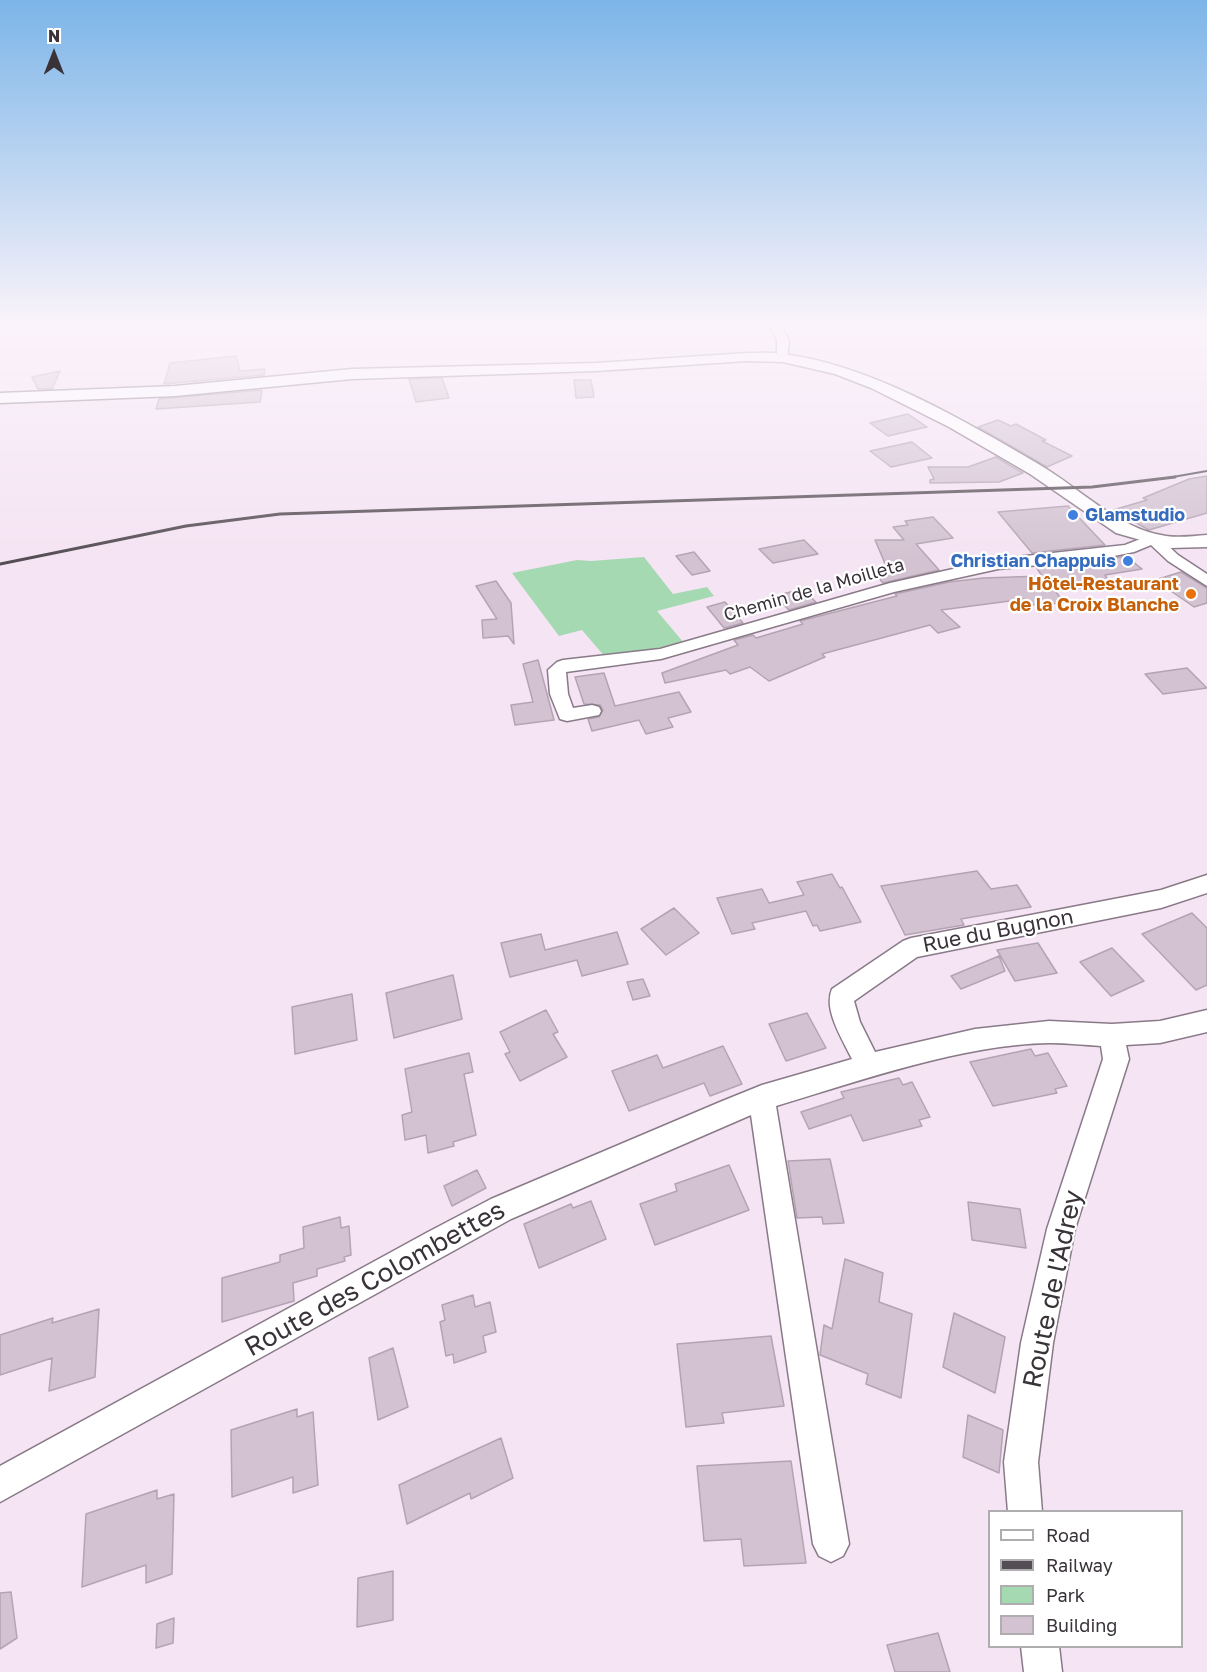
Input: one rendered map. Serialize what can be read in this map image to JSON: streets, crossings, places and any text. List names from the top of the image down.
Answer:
{
  "streets": {
    "street": [
      "Chemin de la Moilleta",
      "Rue du Bugnon",
      "Route des Colombettes",
      "Route de l'Adrey"
    ]
  },
  "crossings": [
    ["Rue du Bugnon", "Route des Colombettes"],
    ["Route des Colombettes", "Route de l'Adrey"]
  ],
  "places": ["Glamstudio", "Christian Chappuis", "Hôtel-Restaurant de la Croix Blanche"],
  "legend": [
    "Road",
    "Railway",
    "Park",
    "Building"
  ],
  "north": "top"
}
